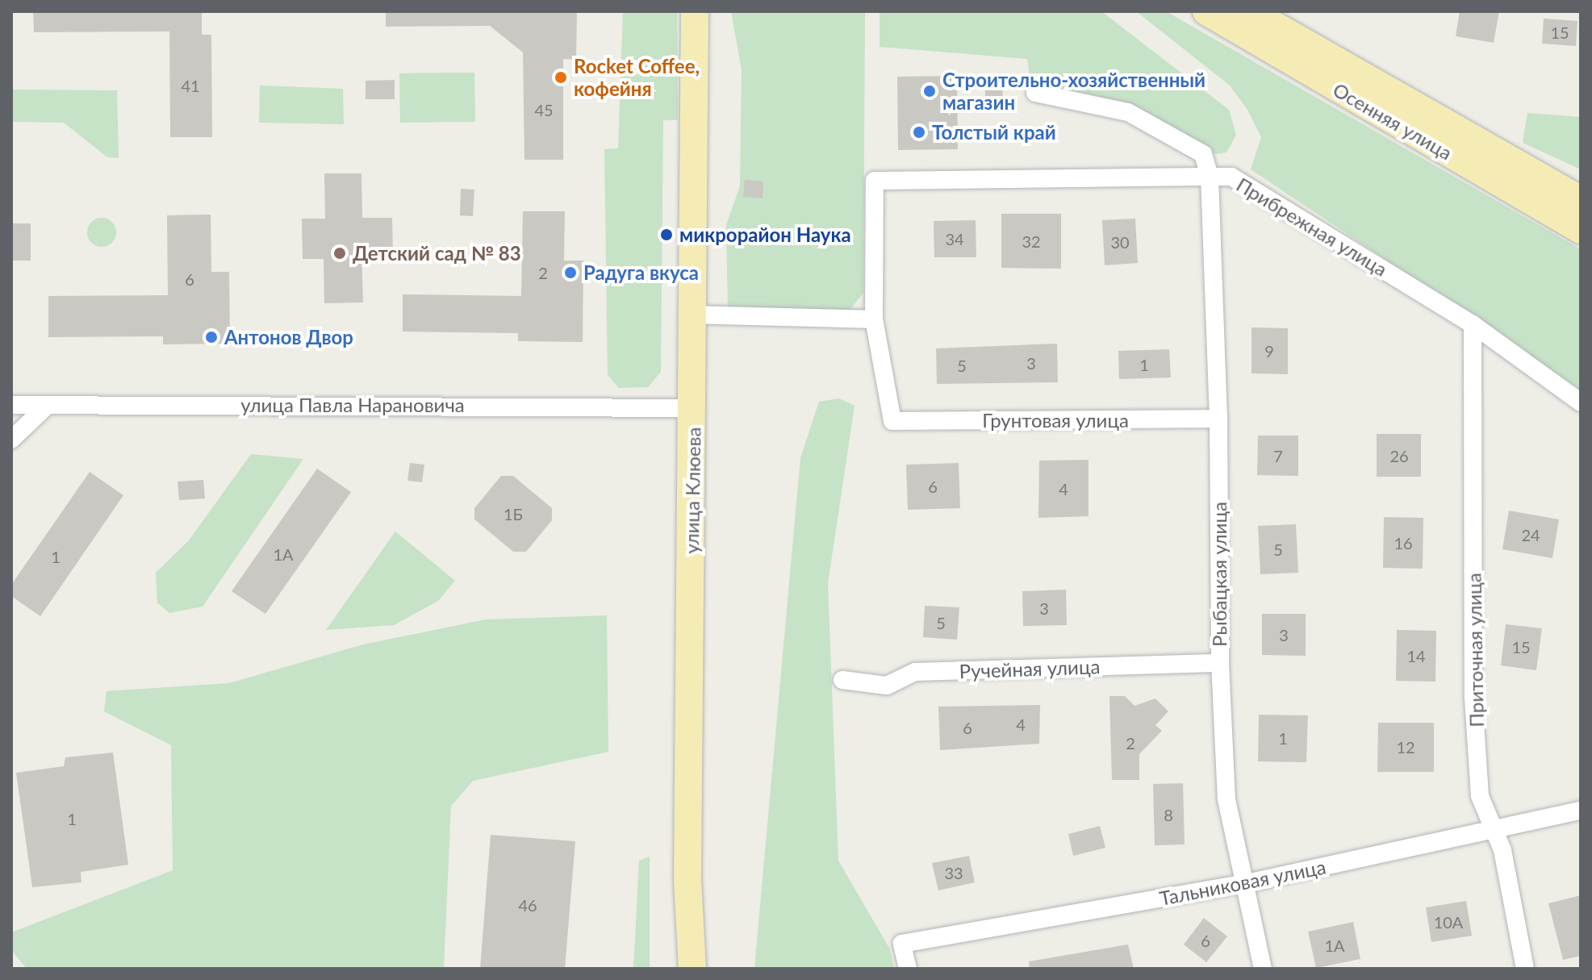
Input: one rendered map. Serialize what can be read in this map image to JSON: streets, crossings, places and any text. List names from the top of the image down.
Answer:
{
  "streets": {
    "main road": ["Осенняя улица", "улица Клюева"],
    "street": [
      "Прибрежная улица",
      "улица Павла Нарановича",
      "Грунтовая улица",
      "Рыбацкая улица",
      "Приточная улица",
      "Ручейная улица",
      "Тальниковая улица"
    ]
  },
  "crossings": [
    ["Прибрежная улица", "Рыбацкая улица"],
    ["Прибрежная улица", "Приточная улица"],
    ["улица Павла Нарановича", "улица Клюева"],
    ["Грунтовая улица", "Рыбацкая улица"],
    ["Рыбацкая улица", "Ручейная улица"],
    ["Рыбацкая улица", "Тальниковая улица"],
    ["Приточная улица", "Тальниковая улица"]
  ],
  "places": [
    "Rocket Coffee, кофейня",
    "Строительно-хозяйственный магазин",
    "Толстый край",
    "микрорайон Наука",
    "Детский сад № 83",
    "Радуга вкуса",
    "Антонов Двор"
  ],
  "house_numbers": [
    "15",
    "41",
    "45",
    "34",
    "32",
    "30",
    "2",
    "6",
    "9",
    "3",
    "1",
    "5",
    "7",
    "26",
    "6",
    "4",
    "1Б",
    "24",
    "16",
    "5",
    "1А",
    "1",
    "3",
    "5",
    "3",
    "15",
    "14",
    "4",
    "6",
    "1",
    "2",
    "12",
    "8",
    "1",
    "33",
    "46",
    "10А",
    "6",
    "1А"
  ]
}
